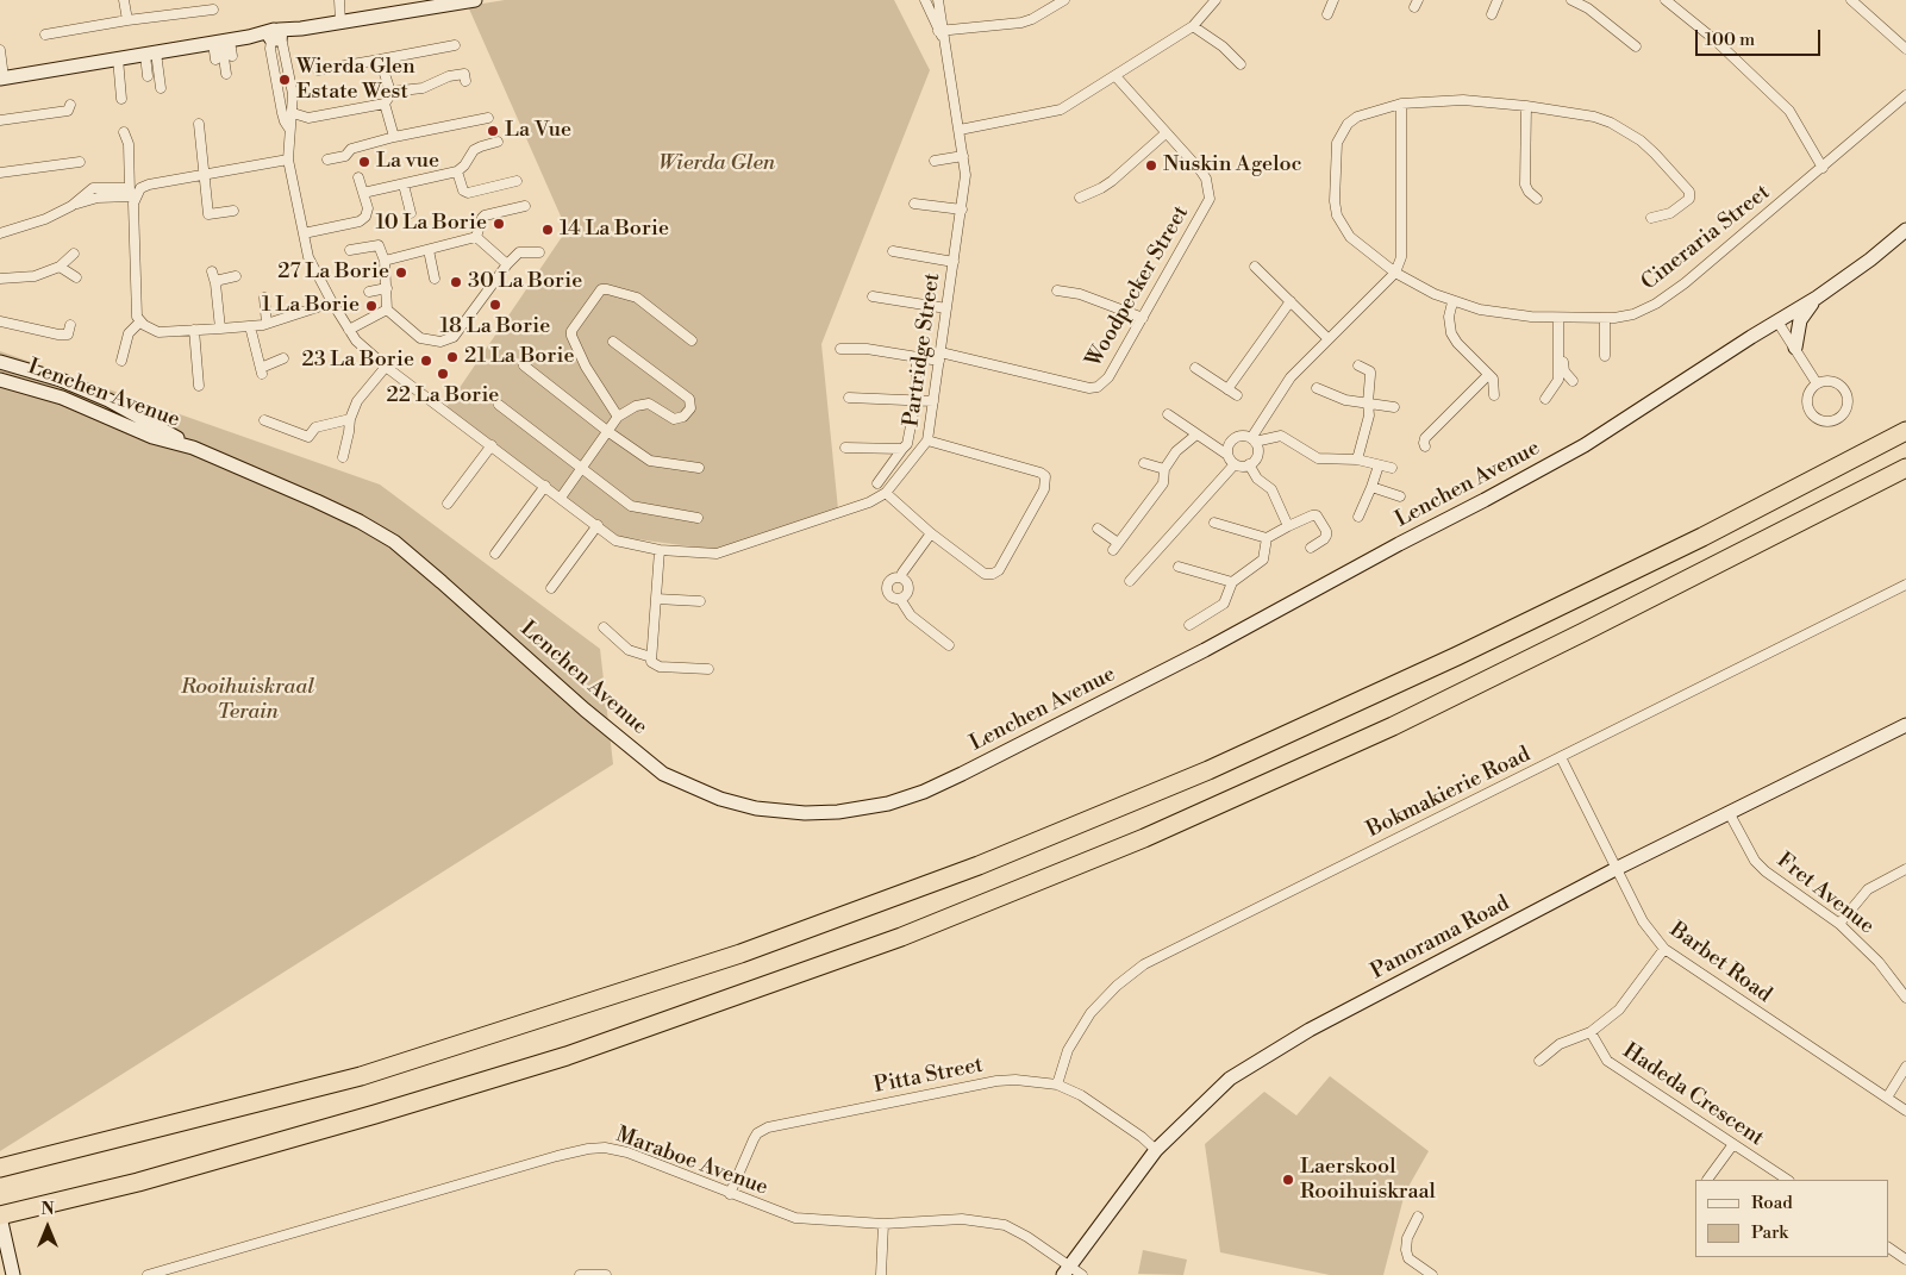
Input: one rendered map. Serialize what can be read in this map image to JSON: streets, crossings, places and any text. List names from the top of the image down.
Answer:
{
  "streets": {
    "main road": ["Lenchen Avenue", "Panorama Road"],
    "street": [
      "Cineraria Street",
      "Woodpecker Street",
      "Partridge Street",
      "Bokmakierie Road",
      "Fret Avenue",
      "Barbet Road",
      "Pitta Street",
      "Hadeda Crescent",
      "Maraboe Avenue"
    ]
  },
  "crossings": [
    ["Woodpecker Street", "Partridge Street"],
    ["Bokmakierie Road", "Barbet Road"],
    ["Bokmakierie Road", "Pitta Street"],
    ["Fret Avenue", "Panorama Road"],
    ["Panorama Road", "Barbet Road"],
    ["Panorama Road", "Pitta Street"],
    ["Panorama Road", "Maraboe Avenue"],
    ["Barbet Road", "Hadeda Crescent"],
    ["Pitta Street", "Maraboe Avenue"]
  ],
  "parks": ["Wierda Glen", "Rooihuiskraal Terain"],
  "places": [
    "Wierda Glen Estate West",
    "La Vue",
    "La vue",
    "Nuskin Ageloc",
    "10 La Borie",
    "14 La Borie",
    "27 La Borie",
    "30 La Borie",
    "18 La Borie",
    "1 La Borie",
    "21 La Borie",
    "23 La Borie",
    "22 La Borie",
    "Laerskool Rooihuiskraal"
  ],
  "legend": ["Road", "Park"],
  "scale_bar": "100 m",
  "north": "top"
}
